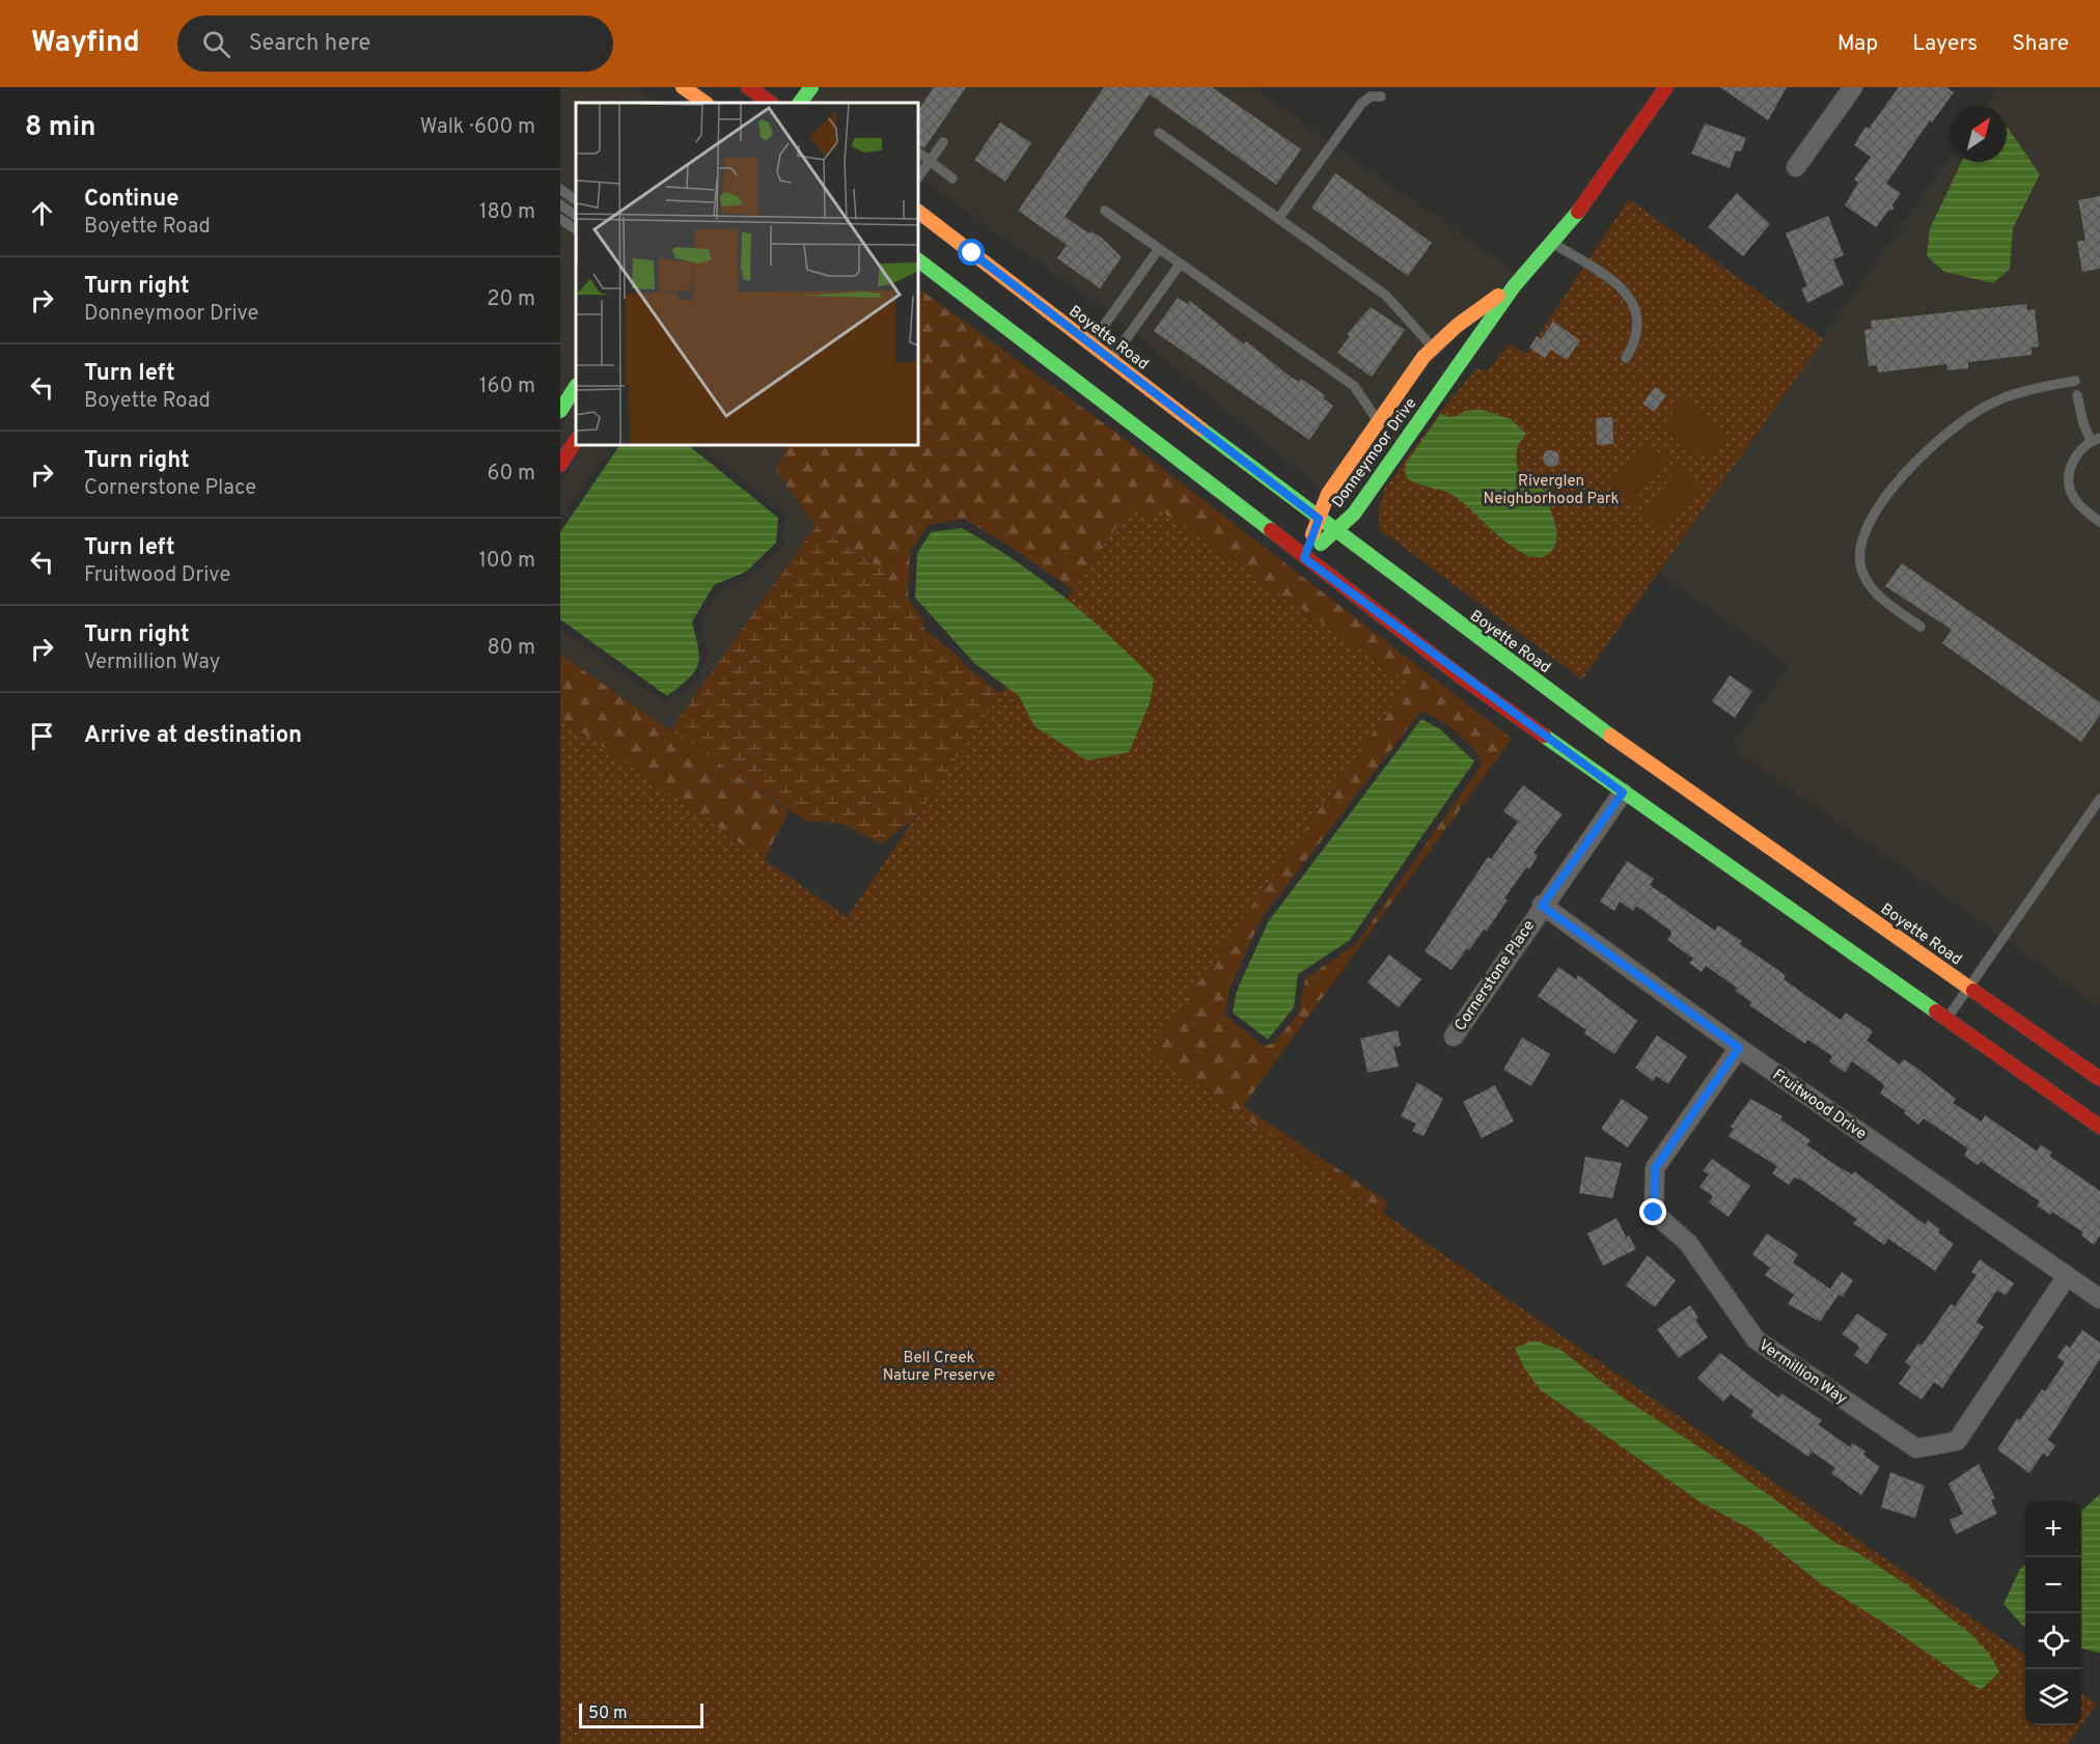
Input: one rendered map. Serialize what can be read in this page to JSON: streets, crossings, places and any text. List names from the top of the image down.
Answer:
{
  "streets": {
    "main road": ["Boyette Road", "Donneymoor Drive"],
    "street": ["Cornerstone Place", "Fruitwood Drive", "Vermillion Way"]
  },
  "crossings": [
    ["Boyette Road", "Donneymoor Drive"],
    ["Cornerstone Place", "Fruitwood Drive"],
    ["Fruitwood Drive", "Vermillion Way"]
  ],
  "parks": ["Riverglen Neighborhood Park", "Bell Creek Nature Preserve"],
  "scale_bar": "50 m",
  "north": "top right",
  "page": {
    "header": "Wayfind",
    "search": "Search here",
    "nav": ["Map", "Layers", "Share"],
    "heading": ["8 min", "Walk · 600 m"],
    "list": [
      ["Continue", "Boyette Road", "180 m"],
      ["Turn right", "Donneymoor Drive", "20 m"],
      ["Turn left", "Boyette Road", "160 m"],
      ["Turn right", "Cornerstone Place", "60 m"],
      ["Turn left", "Fruitwood Drive", "100 m"],
      ["Turn right", "Vermillion Way", "80 m"],
      "Arrive at destination"
    ],
    "map_buttons": ["+", "−"],
    "scale": "50 m"
  }
}
